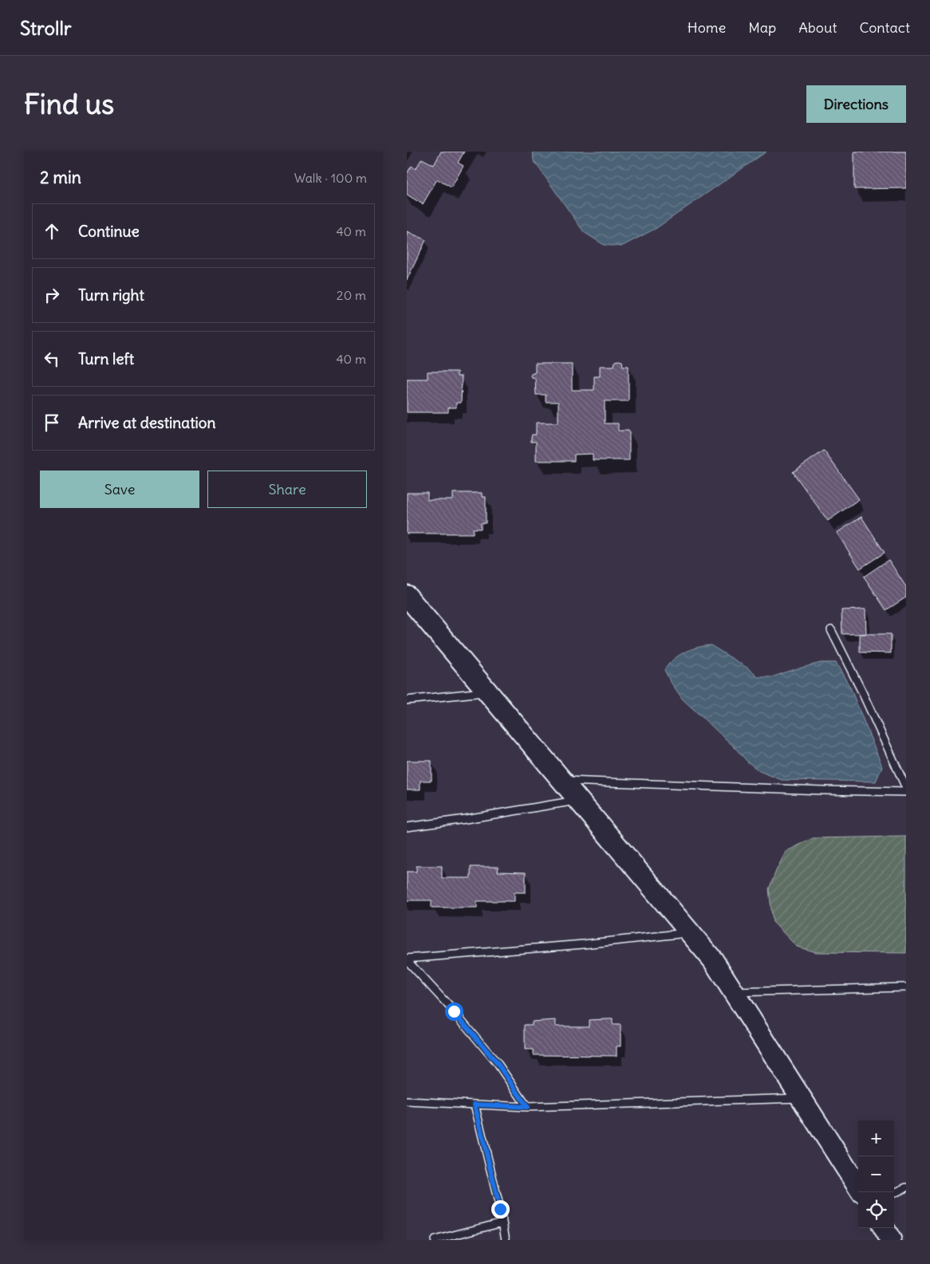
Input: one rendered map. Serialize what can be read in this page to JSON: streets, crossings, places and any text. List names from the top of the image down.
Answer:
{
  "page": {
    "header": "Strollr",
    "nav": [
      "Home",
      "Map",
      "About",
      "Contact"
    ],
    "buttons": [
      "Directions",
      ["Save", "Share"]
    ],
    "title": "Find us",
    "heading": ["2 min", "Walk · 100 m"],
    "list": [
      ["Continue", "40 m"],
      ["Turn right", "20 m"],
      ["Turn left", "40 m"],
      "Arrive at destination"
    ],
    "map_buttons": ["+", "−"]
  }
}
